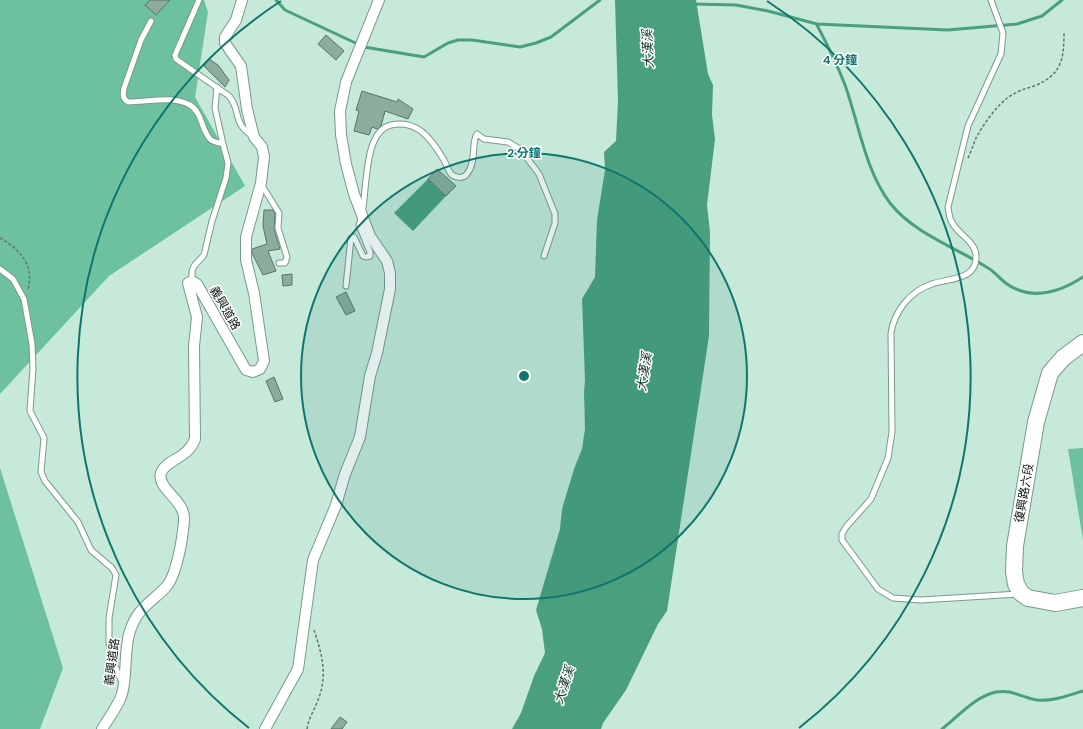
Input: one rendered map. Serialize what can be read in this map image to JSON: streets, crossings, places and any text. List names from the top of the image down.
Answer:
{
  "streets": {
    "main road": ["復興路六段"],
    "street": ["義興道路"]
  },
  "water": ["大漢溪"],
  "rings": ["4 分鐘", "2 分鐘"]
}
